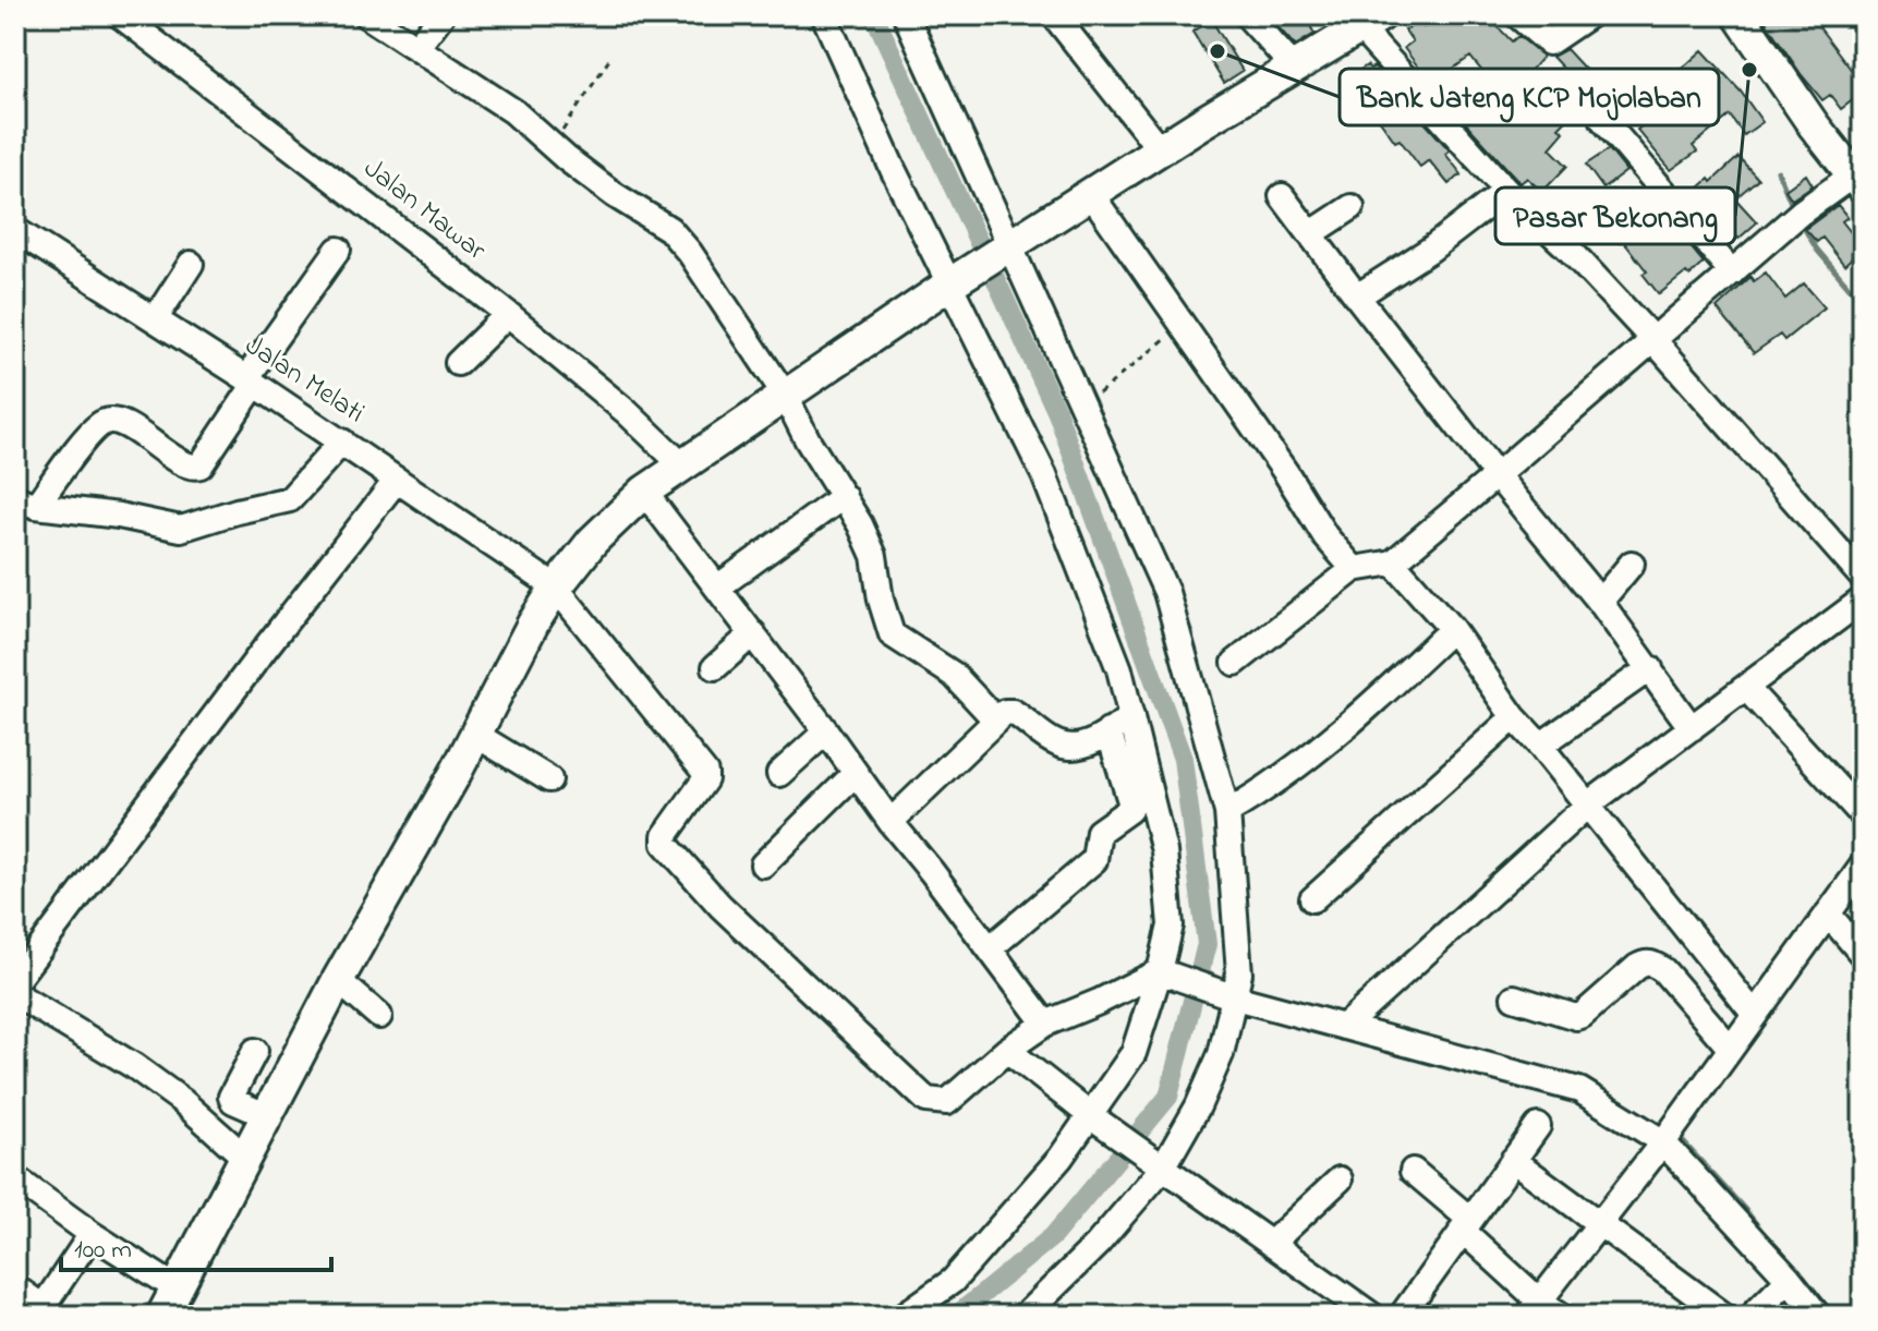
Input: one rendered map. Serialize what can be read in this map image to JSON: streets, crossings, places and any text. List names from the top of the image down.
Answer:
{
  "streets": {
    "street": ["Jalan Mawar", "Jalan Melati"]
  },
  "places": ["Bank Jateng KCP Mojolaban", "Pasar Bekonang"],
  "scale_bar": "100 m"
}
